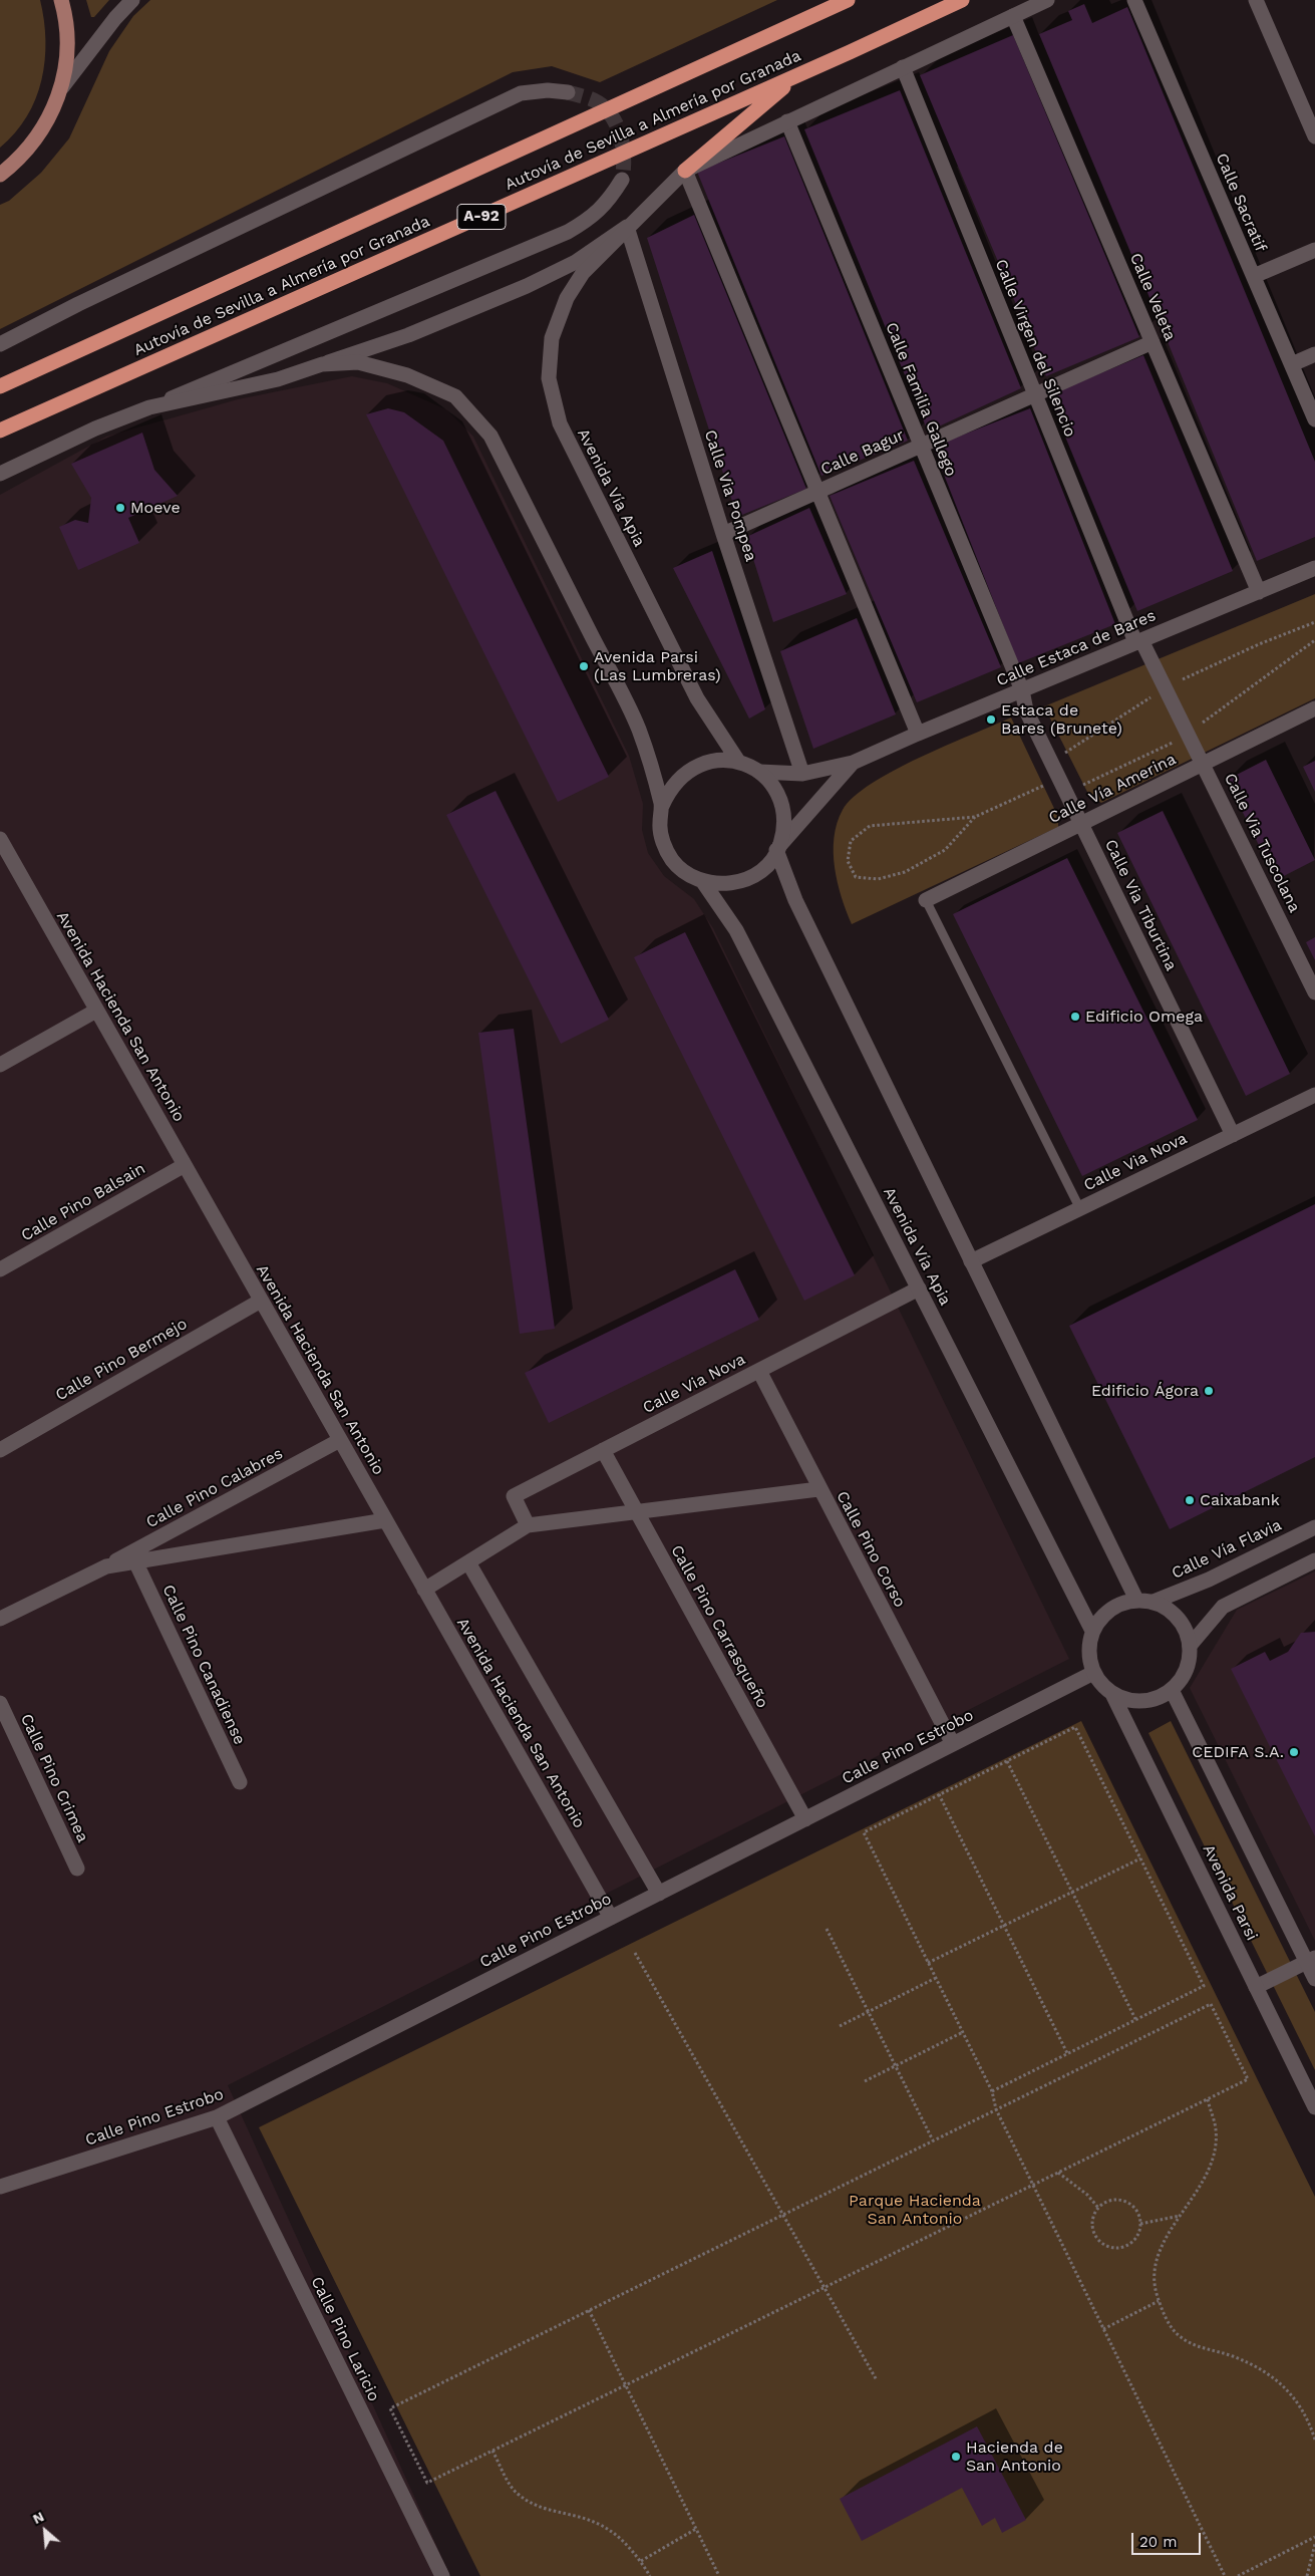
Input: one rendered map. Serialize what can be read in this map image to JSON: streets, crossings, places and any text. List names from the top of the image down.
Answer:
{
  "streets": {
    "highway": ["Autovía de Sevilla a Almería por Granada", "A-92"],
    "street": [
      "Calle Sacratif",
      "Calle Veleta",
      "Calle Virgen del Silencio",
      "Calle Familia Gallego",
      "Calle Bagur",
      "Avenida Vía Apia",
      "Calle Via Pompea",
      "Calle Estaca de Bares",
      "Calle Vía Amerina",
      "Calle Via Tuscolana",
      "Calle Via Tiburtina",
      "Avenida Hacienda San Antonio",
      "Calle Via Nova",
      "Calle Pino Balsain",
      "Calle Pino Bermejo",
      "Calle Pino Calabres",
      "Calle Pino Corso",
      "Calle Vía Flavia",
      "Calle Pino Carrasqueño",
      "Calle Pino Canadiense",
      "Calle Pino Estrobo",
      "Calle Pino Crimea",
      "Avenida Parsi",
      "Calle Pino Laricio"
    ]
  },
  "crossings": [
    ["Calle Veleta", "Calle Bagur"],
    ["Calle Veleta", "Calle Estaca de Bares"],
    ["Calle Virgen del Silencio", "Calle Bagur"],
    ["Calle Virgen del Silencio", "Calle Estaca de Bares"],
    ["Calle Virgen del Silencio", "Calle Vía Amerina"],
    ["Calle Virgen del Silencio", "Calle Via Tuscolana"],
    ["Calle Familia Gallego", "Calle Bagur"],
    ["Calle Familia Gallego", "Calle Estaca de Bares"],
    ["Calle Familia Gallego", "Calle Via Tiburtina"],
    ["Calle Bagur", "Calle Via Pompea"],
    ["Avenida Vía Apia", "Calle Via Pompea"],
    ["Avenida Vía Apia", "Calle Estaca de Bares"],
    ["Avenida Vía Apia", "Calle Via Nova"],
    ["Avenida Vía Apia", "Calle Vía Flavia"],
    ["Avenida Vía Apia", "Calle Pino Estrobo"],
    ["Avenida Vía Apia", "Avenida Parsi"],
    ["Calle Via Pompea", "Calle Estaca de Bares"],
    ["Calle Estaca de Bares", "Calle Via Tiburtina"],
    ["Calle Vía Amerina", "Calle Via Tuscolana"],
    ["Calle Vía Amerina", "Calle Via Tiburtina"],
    ["Calle Via Tiburtina", "Calle Via Nova"],
    ["Avenida Hacienda San Antonio", "Calle Pino Balsain"],
    ["Avenida Hacienda San Antonio", "Calle Pino Bermejo"],
    ["Avenida Hacienda San Antonio", "Calle Pino Calabres"],
    ["Avenida Hacienda San Antonio", "Calle Pino Estrobo"],
    ["Calle Via Nova", "Calle Pino Corso"],
    ["Calle Via Nova", "Calle Pino Carrasqueño"],
    ["Calle Pino Corso", "Calle Pino Estrobo"],
    ["Calle Vía Flavia", "Calle Pino Estrobo"],
    ["Calle Vía Flavia", "Avenida Parsi"],
    ["Calle Pino Carrasqueño", "Calle Pino Estrobo"],
    ["Calle Pino Estrobo", "Avenida Parsi"],
    ["Calle Pino Estrobo", "Calle Pino Laricio"]
  ],
  "parks": ["Parque Hacienda San Antonio"],
  "places": [
    "Moeve",
    "Avenida Parsi (Las Lumbreras)",
    "Estaca de Bares (Brunete)",
    "Edificio Omega",
    "Edificio Ágora",
    "Caixabank",
    "CEDIFA S.A.",
    "Hacienda de San Antonio"
  ],
  "scale_bar": "20 m",
  "north": "top left"
}
